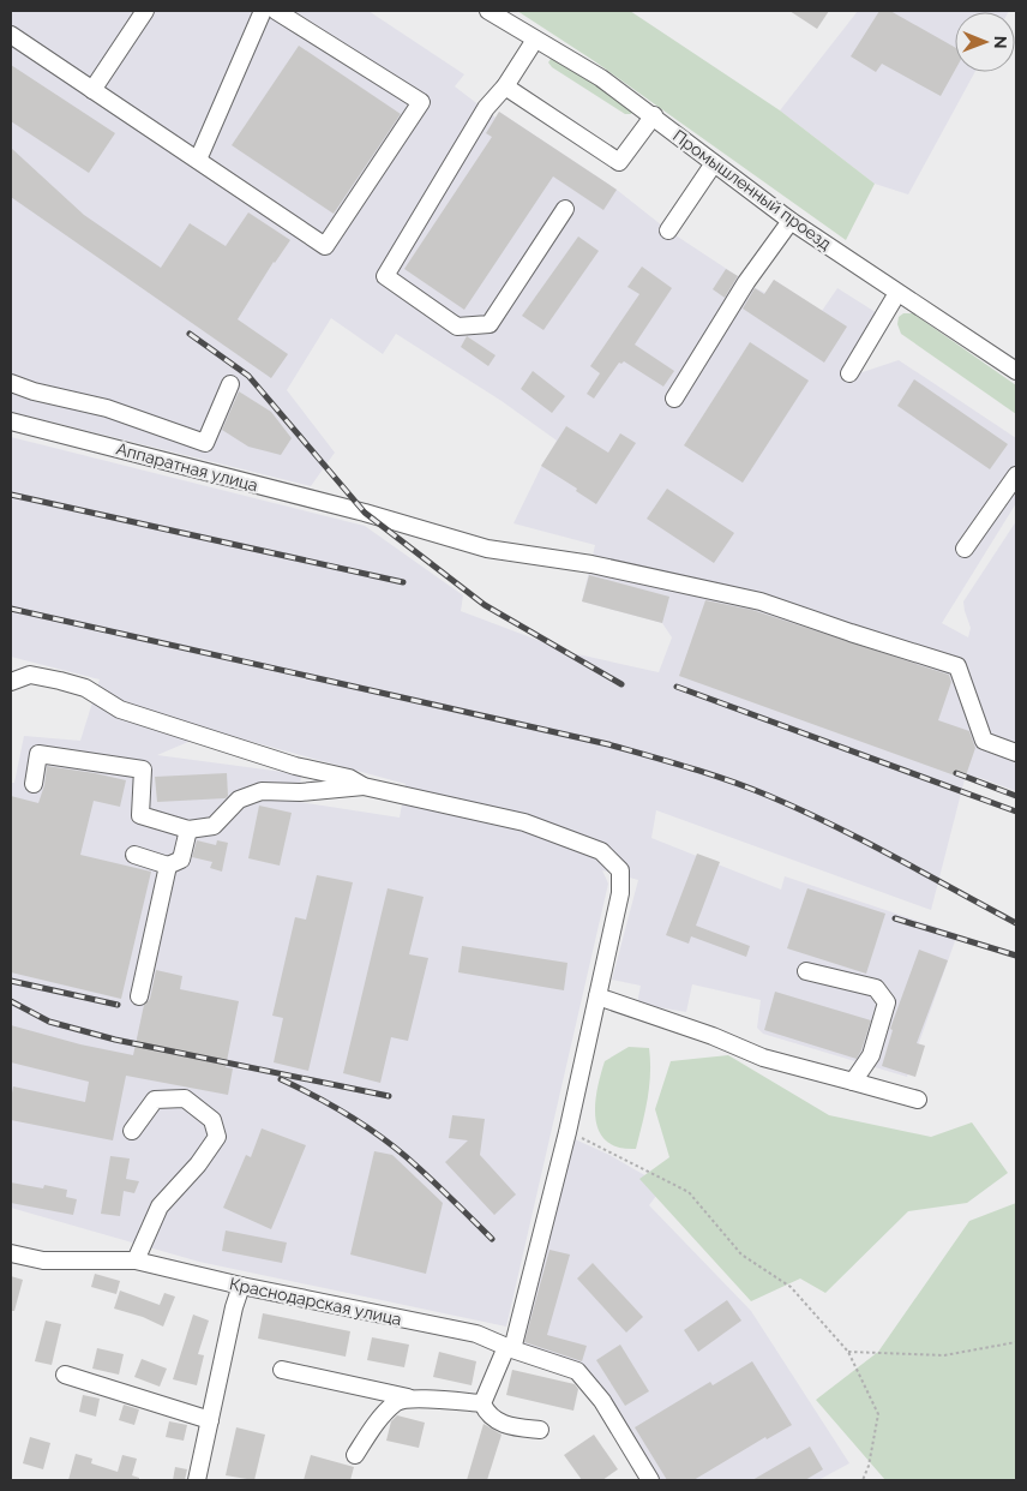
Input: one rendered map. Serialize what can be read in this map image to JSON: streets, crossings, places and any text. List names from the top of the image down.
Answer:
{
  "streets": {
    "street": ["Промышленный проезд", "Аппаратная улица", "Краснодарская улица"]
  },
  "north": "right"
}
